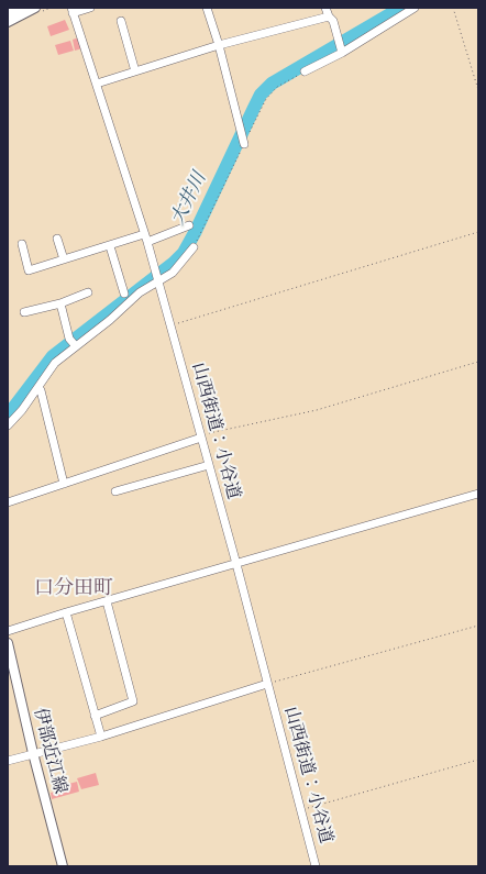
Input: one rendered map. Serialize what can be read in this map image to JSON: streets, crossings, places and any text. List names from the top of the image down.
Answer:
{
  "streets": {
    "main road": ["伊部近江線"],
    "street": ["山西街道：小谷道"]
  },
  "districts": ["口分田町"],
  "water": ["大井川"]
}
